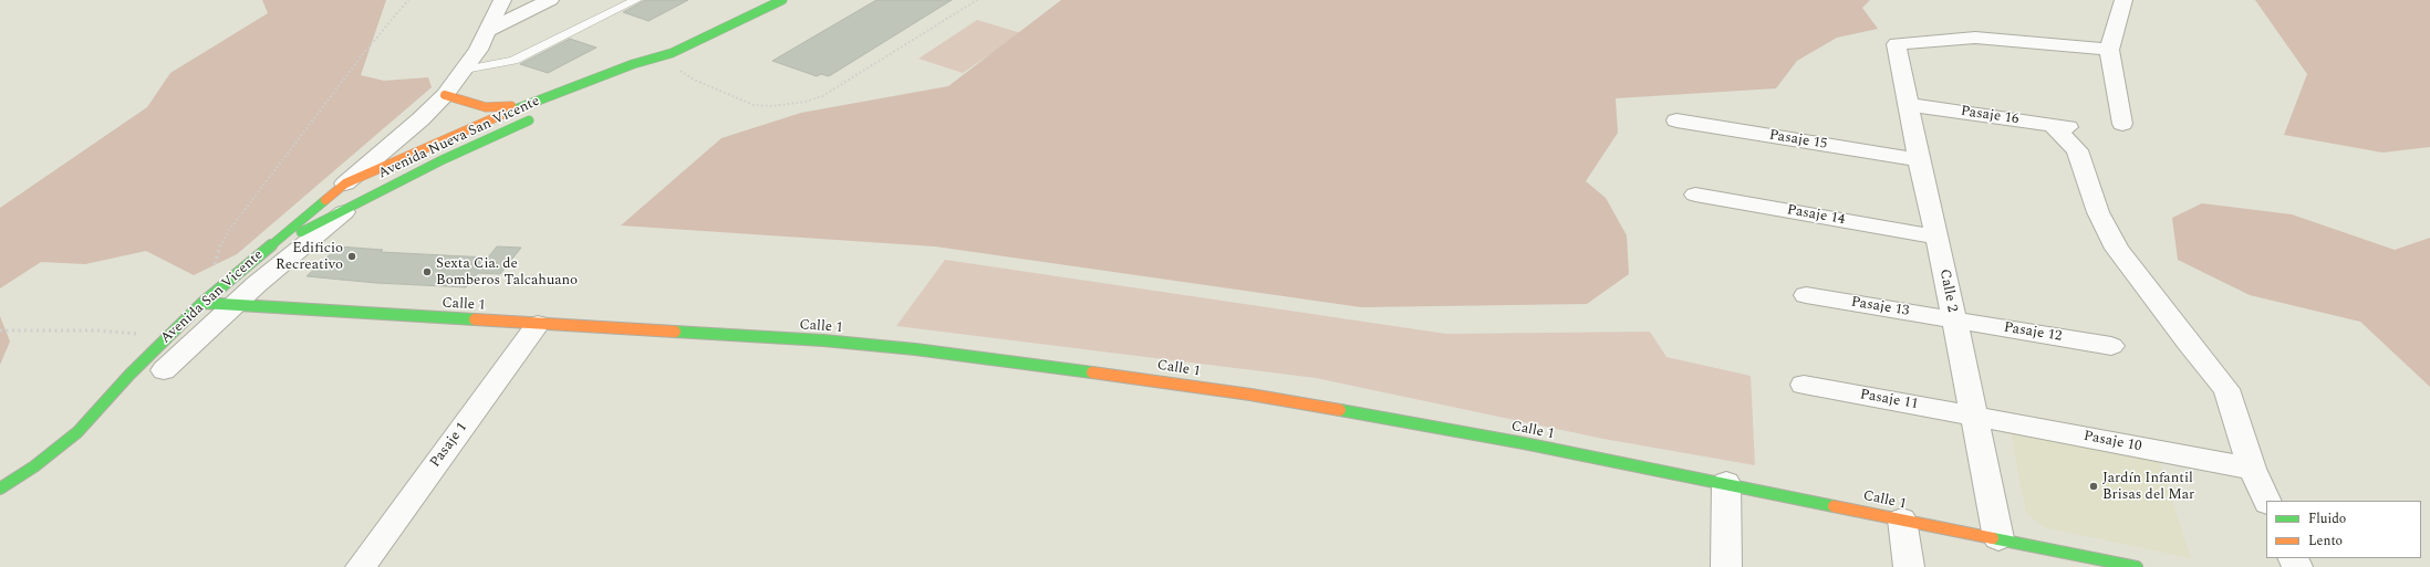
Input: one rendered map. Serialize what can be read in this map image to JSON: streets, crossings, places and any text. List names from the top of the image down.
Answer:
{
  "streets": {
    "street": [
      "Pasaje 16",
      "Avenida Nueva San Vicente",
      "Pasaje 15",
      "Pasaje 14",
      "Calle 2",
      "Avenida San Vicente",
      "Calle 1",
      "Pasaje 13",
      "Pasaje 12",
      "Pasaje 11",
      "Pasaje 10",
      "Pasaje 1"
    ]
  },
  "crossings": [
    ["Pasaje 16", "Calle 2"],
    ["Pasaje 16", "Pasaje 10"],
    ["Avenida Nueva San Vicente", "Avenida San Vicente"],
    ["Pasaje 15", "Calle 2"],
    ["Pasaje 14", "Calle 2"],
    ["Calle 2", "Calle 1"],
    ["Calle 2", "Pasaje 13"],
    ["Calle 2", "Pasaje 12"],
    ["Calle 2", "Pasaje 11"],
    ["Calle 2", "Pasaje 10"],
    ["Avenida San Vicente", "Calle 1"],
    ["Calle 1", "Pasaje 1"],
    ["Pasaje 13", "Pasaje 12"],
    ["Pasaje 11", "Pasaje 10"]
  ],
  "places": ["Edificio Recreativo", "Sexta Cia. de Bomberos Talcahuano", "Jardín Infantil Brisas del Mar"],
  "legend": ["Fluido", "Lento"]
}
